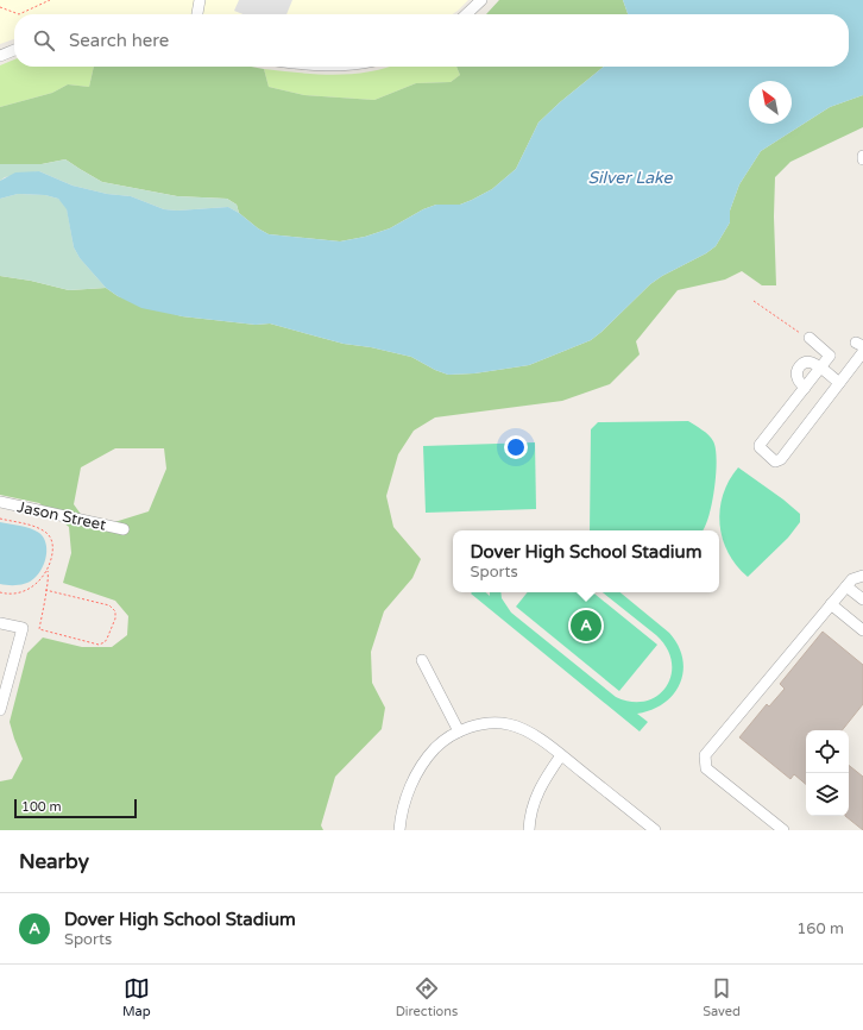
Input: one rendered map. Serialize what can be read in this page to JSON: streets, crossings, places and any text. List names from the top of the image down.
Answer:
{
  "streets": {
    "street": ["Jason Street"]
  },
  "water": ["Silver Lake"],
  "scale_bar": "100 m",
  "north": "top left",
  "page": {
    "search": "Search here",
    "popup": ["Dover High School Stadium", "Sports"],
    "pins": "A",
    "scale": "100 m",
    "heading": "Nearby",
    "list": [
      {
        "mark": "A",
        "name": "Dover High School Stadium",
        "note": "Sports",
        "value": "160 m"
      }
    ],
    "nav": ["Map", "Directions", "Saved"]
  }
}
